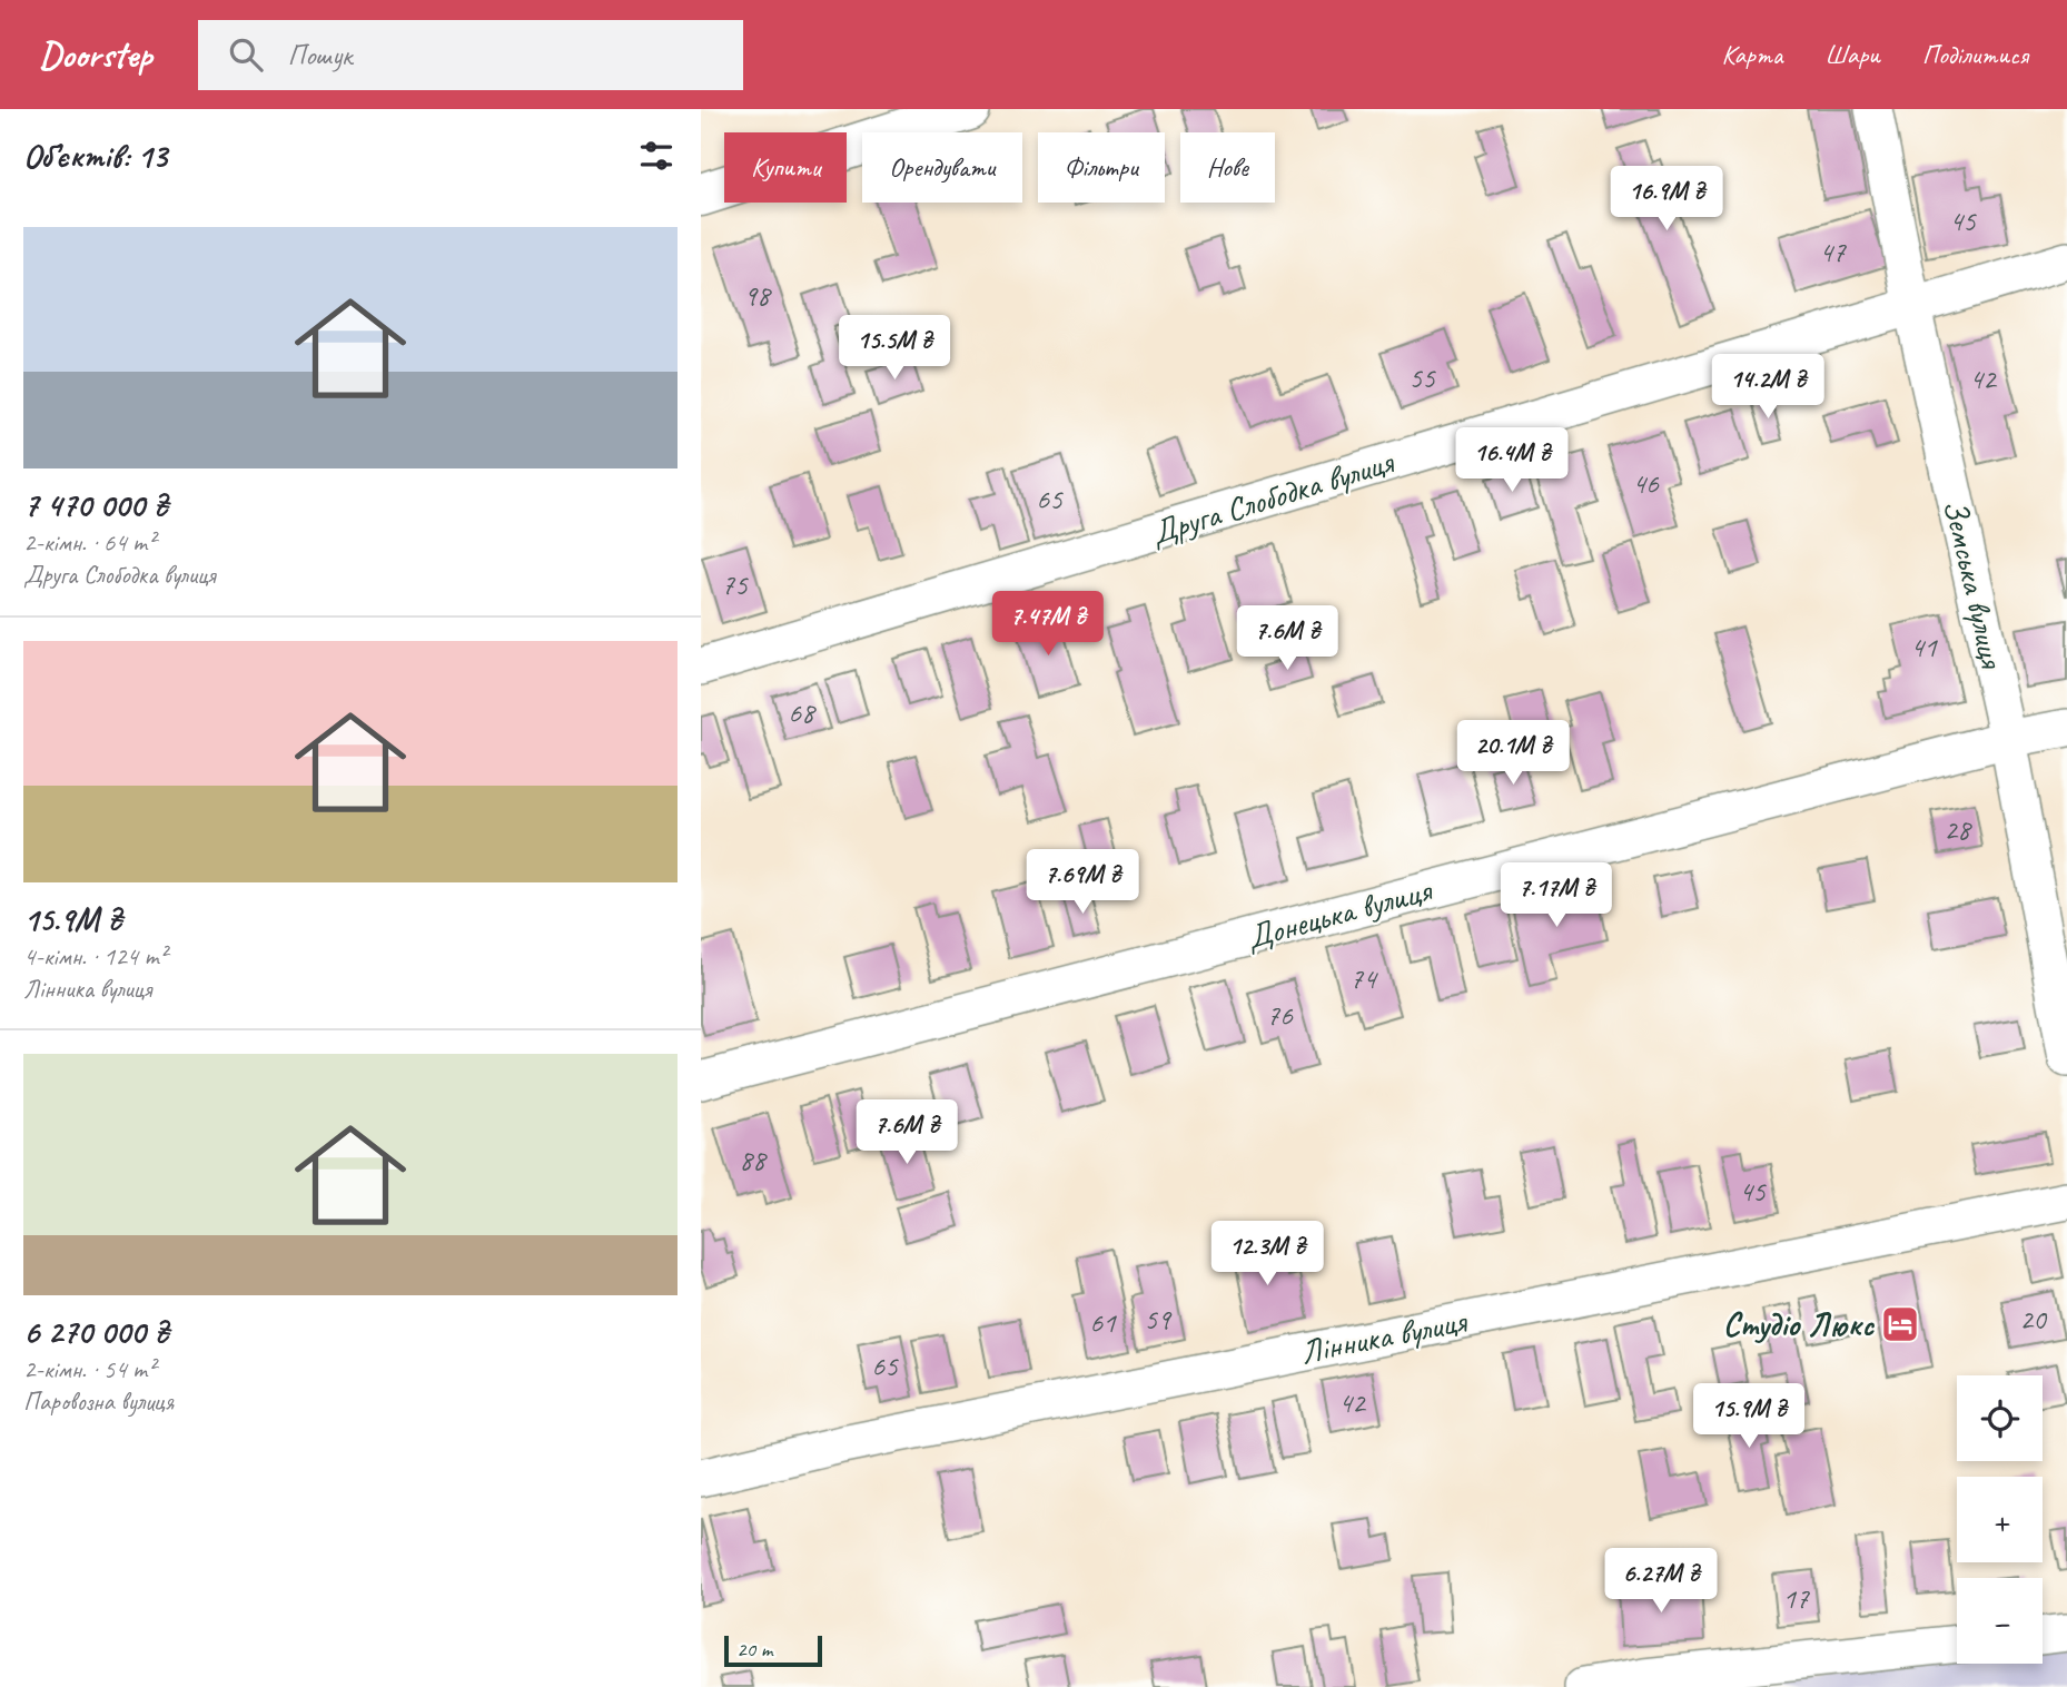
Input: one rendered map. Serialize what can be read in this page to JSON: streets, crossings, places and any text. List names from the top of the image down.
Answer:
{
  "streets": {
    "street": [
      "Друга Слободка вулиця",
      "Земська вулиця",
      "Донецька вулиця",
      "Лінника вулиця"
    ]
  },
  "crossings": [
    ["Друга Слободка вулиця", "Земська вулиця"],
    ["Земська вулиця", "Донецька вулиця"]
  ],
  "places": {
    "hotel": ["Студіо Люкс"]
  },
  "house_numbers": [
    "45",
    "47",
    "98",
    "55",
    "42",
    "46",
    "65",
    "75",
    "41",
    "68",
    "28",
    "74",
    "76",
    "88",
    "45",
    "59",
    "20",
    "61",
    "65",
    "42",
    "17"
  ],
  "scale_bar": "20 m",
  "page": {
    "header": "Doorstep",
    "search": "Пошук",
    "nav": ["Карта", "Шари", "Поділитися"],
    "heading": "Об’єктів: 13",
    "chip": [
      "Купити",
      "Орендувати",
      "Фільтри",
      "Нове"
    ],
    "price": [
      "16.9M ₴",
      "15.5M ₴",
      "14.2M ₴",
      "16.4M ₴",
      "7.47M ₴",
      "7.6M ₴",
      "20.1M ₴",
      "7.69M ₴",
      "7.17M ₴",
      "7.6M ₴",
      "12.3M ₴",
      "15.9M ₴",
      "6.27M ₴"
    ],
    "list": [
      {
        "name": "7 470 000 ₴",
        "note": "2-кімн. · 64 m² · Друга Слободка вулиця"
      },
      {
        "name": "15.9M ₴",
        "note": "4-кімн. · 124 m² · Лінника вулиця"
      },
      {
        "name": "6 270 000 ₴",
        "note": "2-кімн. · 54 m² · Паровозна вулиця"
      }
    ],
    "map_buttons": ["+", "−"],
    "scale": "20 m"
  }
}
